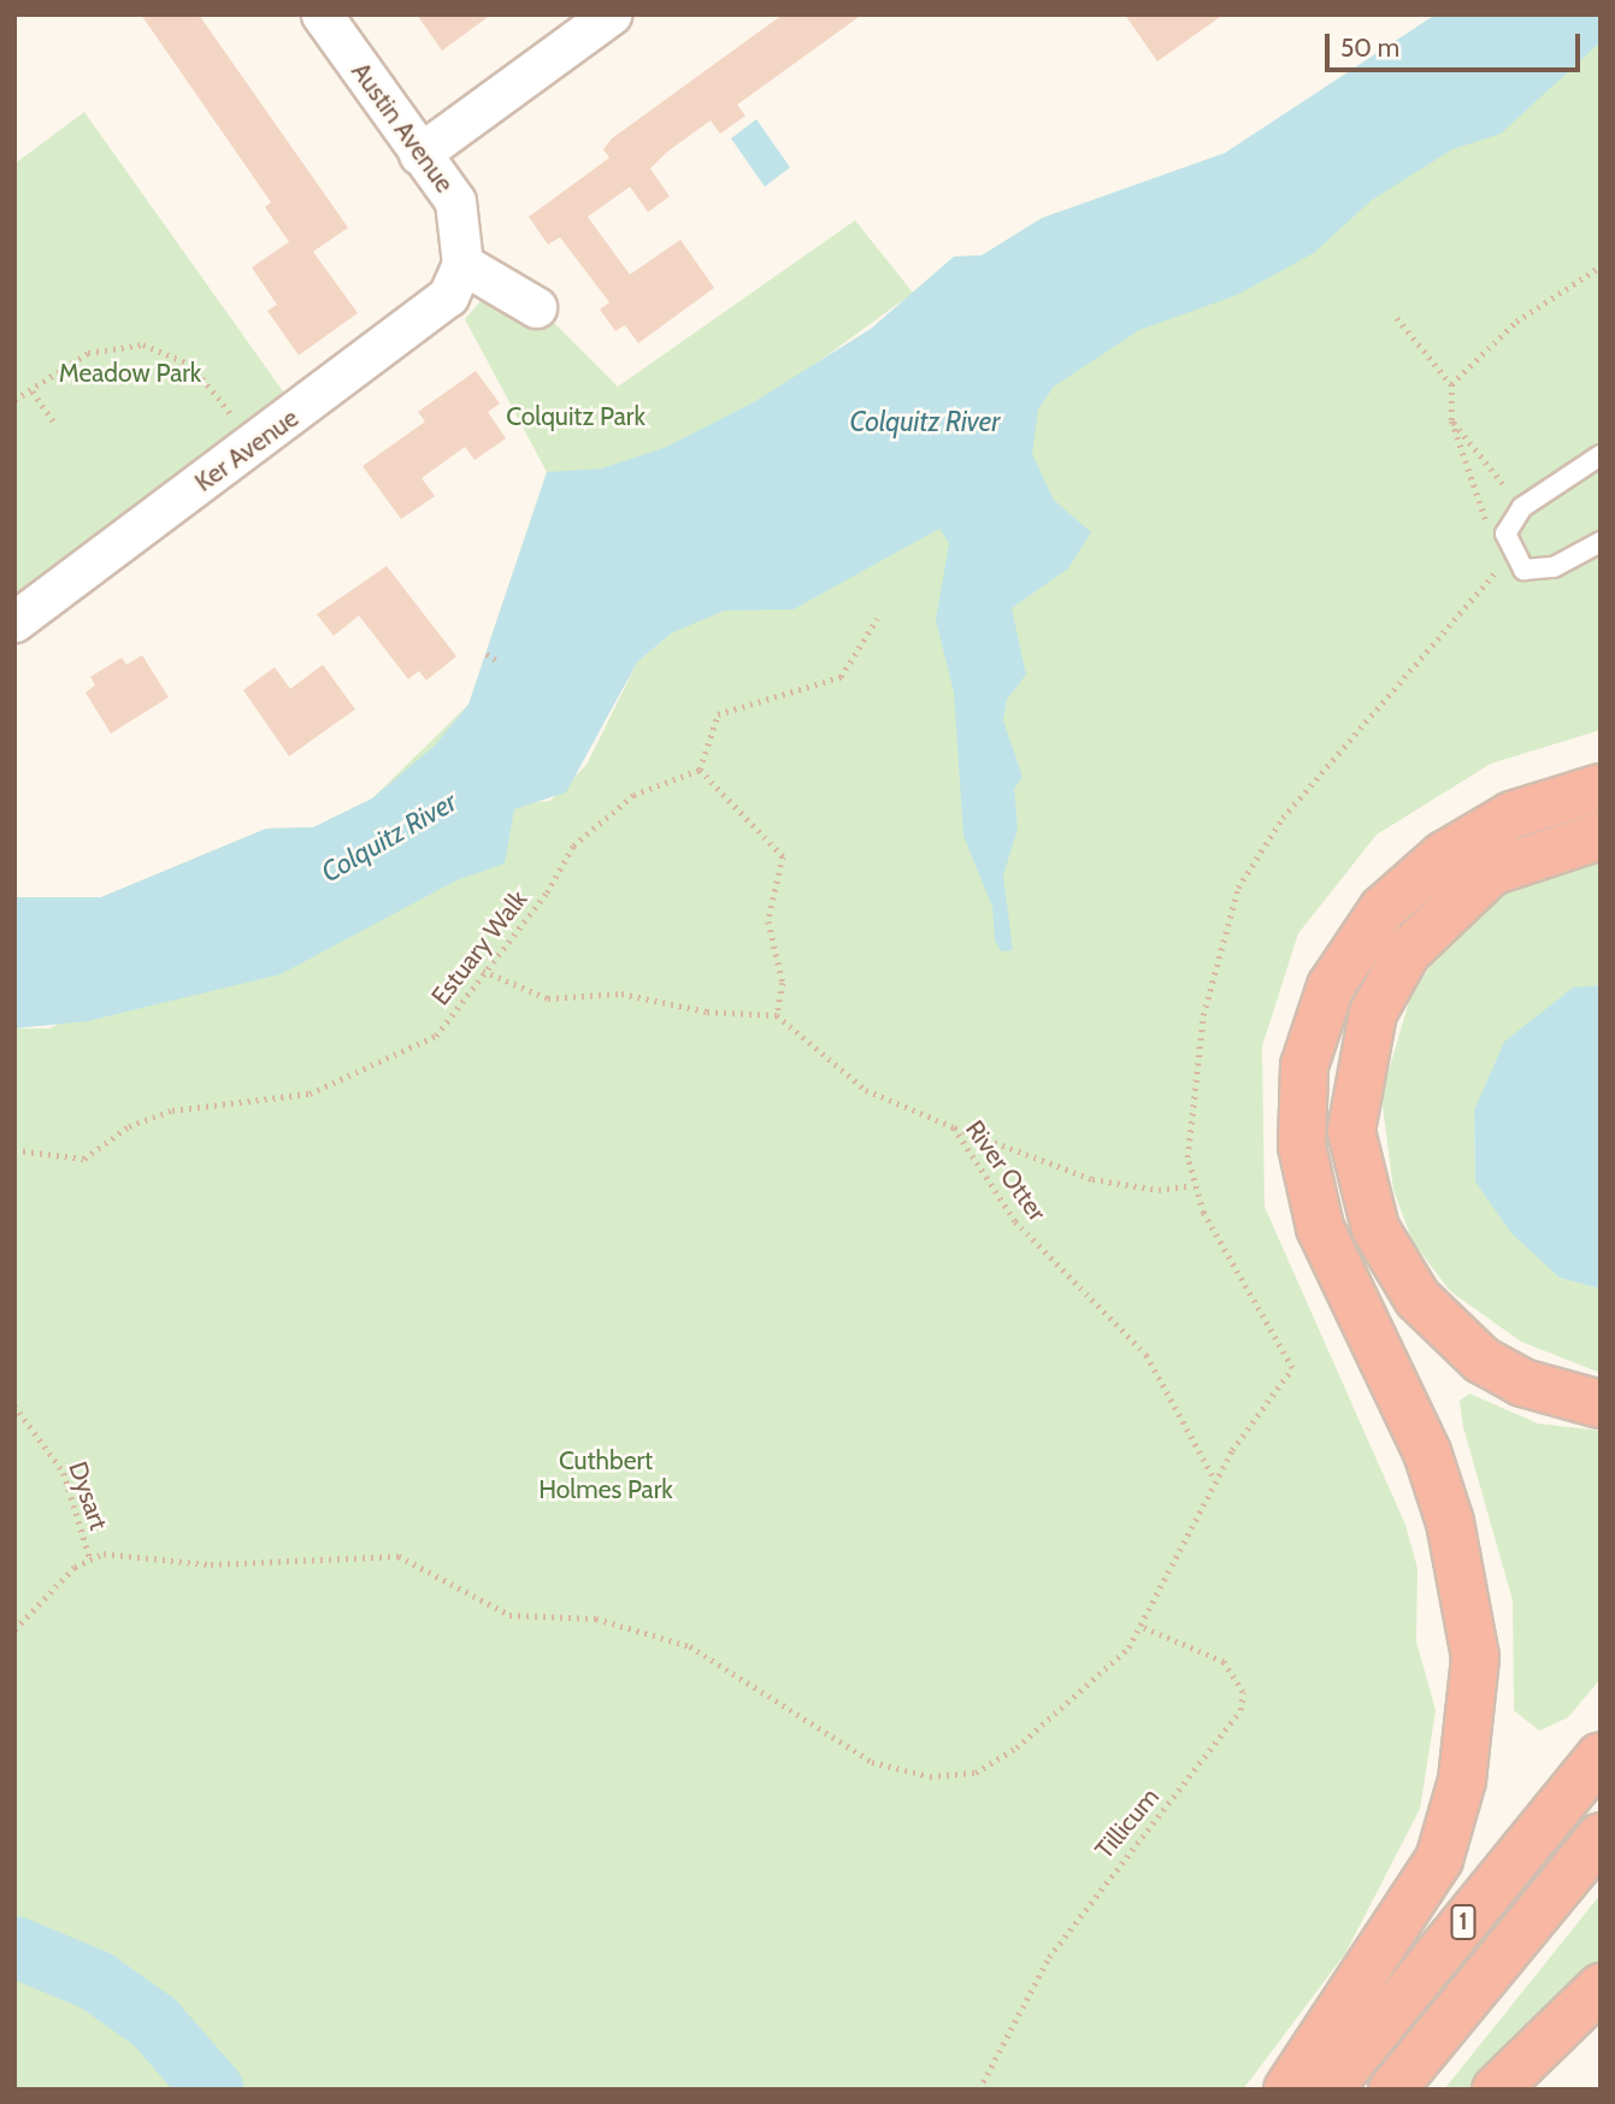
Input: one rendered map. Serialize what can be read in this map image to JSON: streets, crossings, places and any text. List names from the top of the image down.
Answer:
{
  "streets": {
    "highway": ["1"],
    "street": ["Austin Avenue", "Ker Avenue"],
    "path": [
      "Estuary Walk",
      "River Otter",
      "Dysart",
      "Tillicum"
    ]
  },
  "crossings": [
    ["Austin Avenue", "Ker Avenue"]
  ],
  "water": ["Colquitz River"],
  "parks": ["Meadow Park", "Colquitz Park", "Cuthbert Holmes Park"],
  "scale_bar": "50 m"
}
